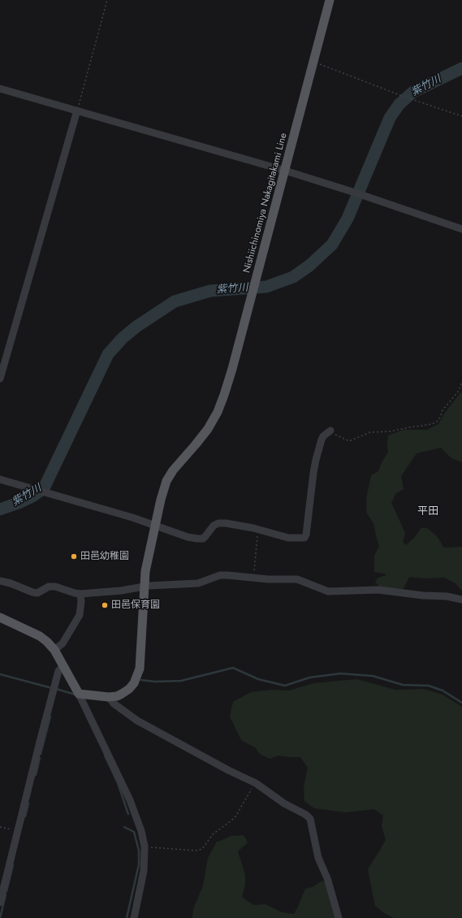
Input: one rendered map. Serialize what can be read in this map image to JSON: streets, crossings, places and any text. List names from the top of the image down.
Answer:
{
  "streets": {
    "main road": ["Nishiichinomiya Nakagitakami Line"]
  },
  "districts": ["平田"],
  "water": ["紫竹川"],
  "places": ["田邑幼稚園", "田邑保育園"]
}
